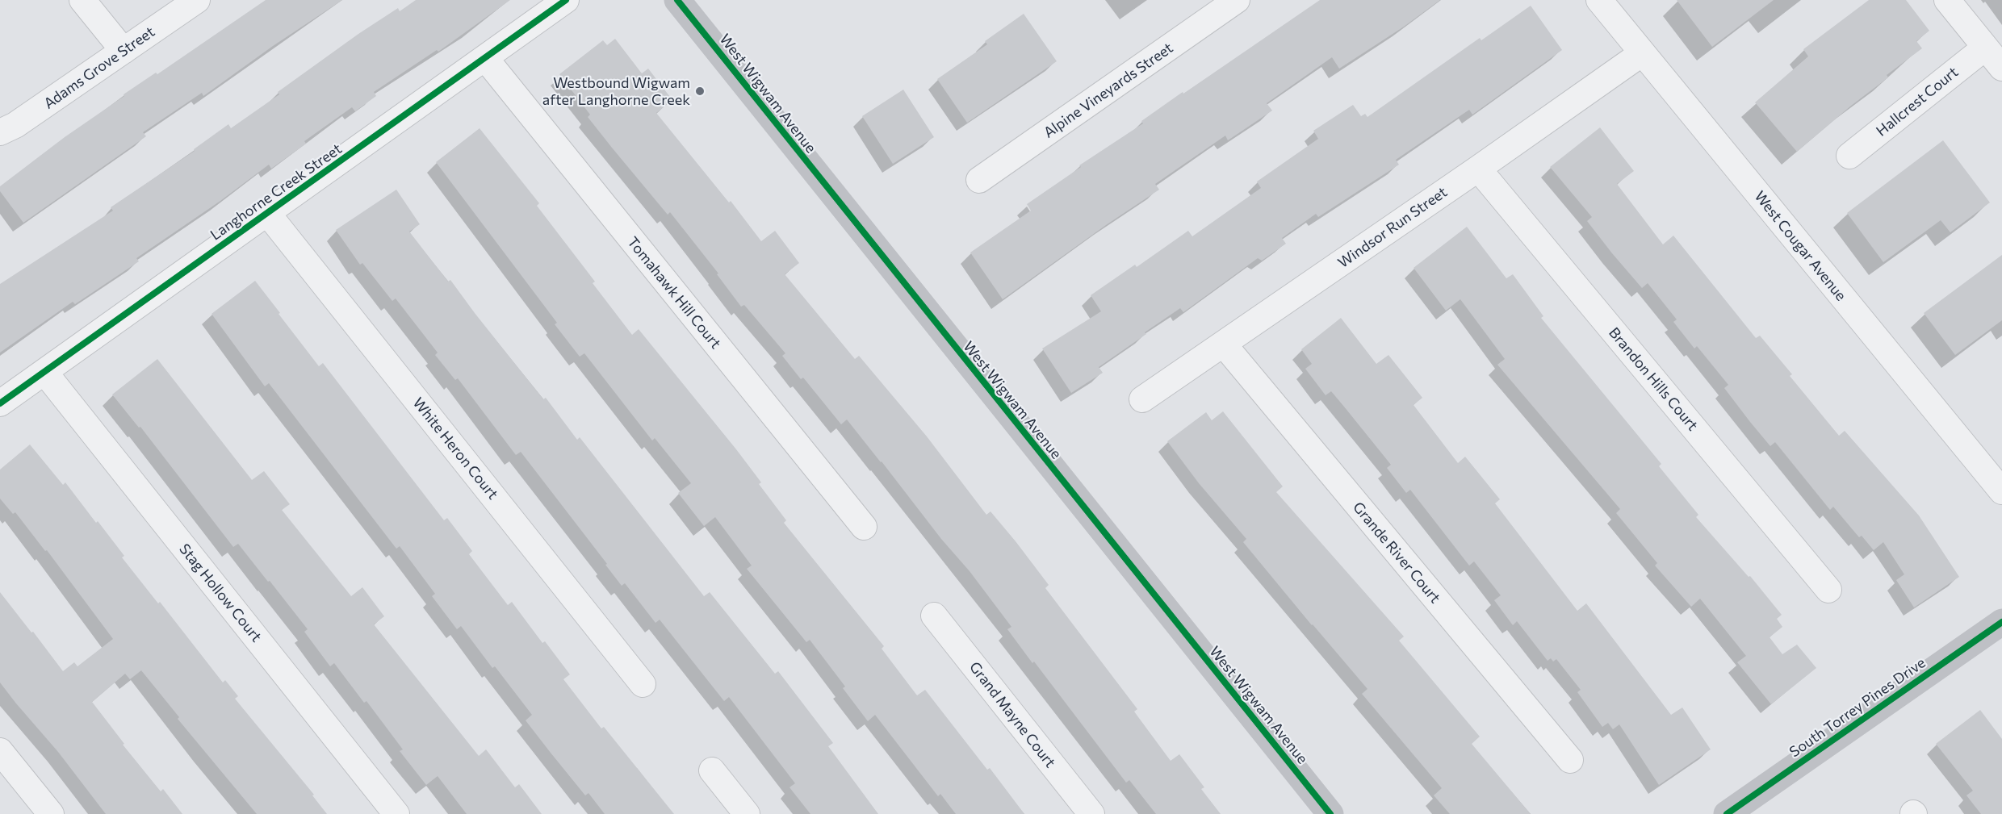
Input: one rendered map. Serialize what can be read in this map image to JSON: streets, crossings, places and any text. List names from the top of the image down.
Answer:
{
  "streets": {
    "street": [
      "Adams Grove Street",
      "Alpine Vineyards Street",
      "West Wigwam Avenue",
      "Hallcrest Court",
      "Langhorne Creek Street",
      "Windsor Run Street",
      "West Cougar Avenue",
      "Tomahawk Hill Court",
      "Brandon Hills Court",
      "White Heron Court",
      "Grande River Court",
      "Stag Hollow Court",
      "South Torrey Pines Drive",
      "Grand Mayne Court"
    ]
  },
  "crossings": [
    ["Langhorne Creek Street", "Tomahawk Hill Court"],
    ["Langhorne Creek Street", "White Heron Court"],
    ["Langhorne Creek Street", "Stag Hollow Court"],
    ["Windsor Run Street", "West Cougar Avenue"],
    ["Windsor Run Street", "Brandon Hills Court"],
    ["Windsor Run Street", "Grande River Court"]
  ],
  "places": ["Westbound Wigwam after Langhorne Creek"]
}
